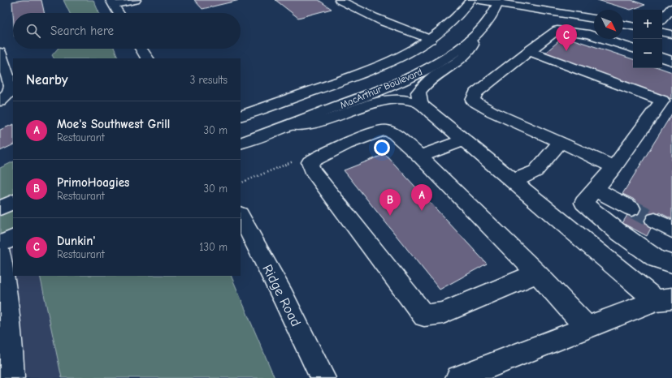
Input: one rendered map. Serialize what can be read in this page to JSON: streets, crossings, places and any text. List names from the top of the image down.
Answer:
{
  "streets": {
    "main road": ["MacArthur Boulevard", "Ridge Road"]
  },
  "north": "bottom right",
  "page": {
    "map_buttons": ["+", "−"],
    "search": "Search here",
    "pins": ["C", "A", "B"],
    "heading": ["Nearby", "3 results"],
    "list": [
      {
        "mark": "A",
        "name": "Moe's Southwest Grill",
        "note": "Restaurant",
        "value": "30 m"
      },
      {
        "mark": "B",
        "name": "PrimoHoagies",
        "note": "Restaurant",
        "value": "30 m"
      },
      {
        "mark": "C",
        "name": "Dunkin'",
        "note": "Restaurant",
        "value": "130 m"
      }
    ]
  }
}
